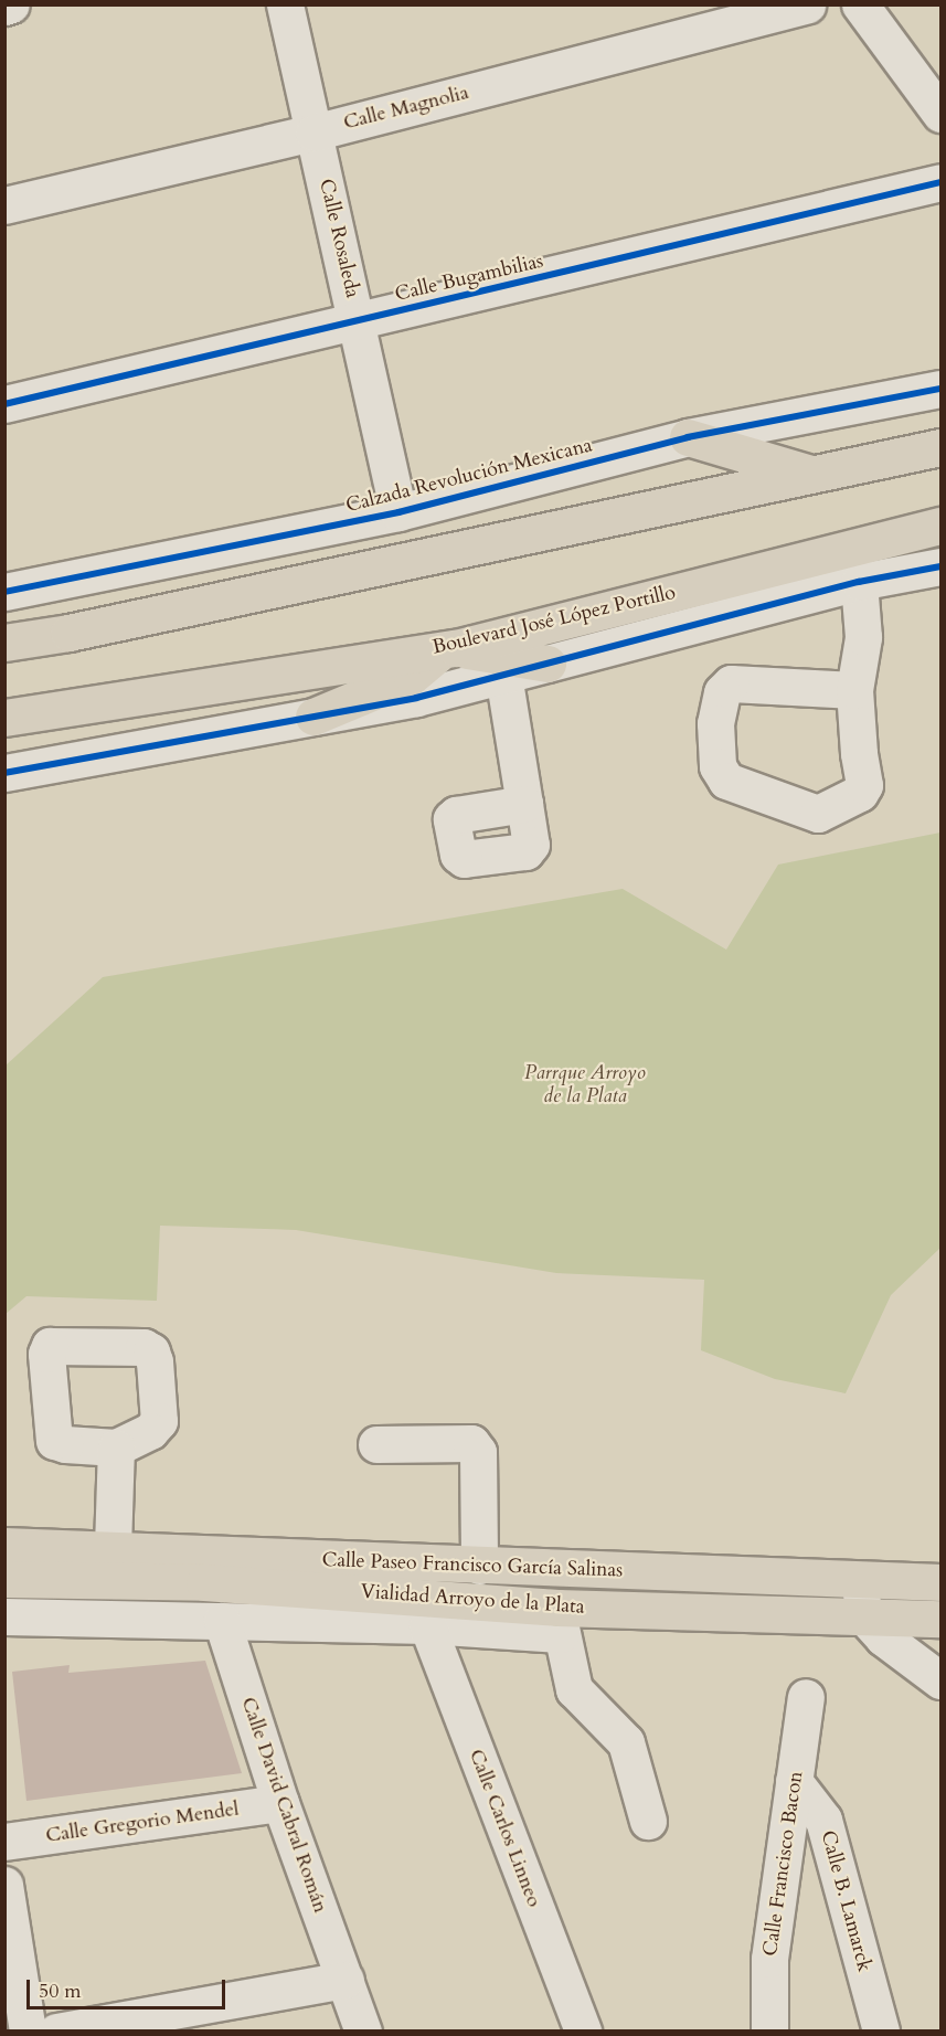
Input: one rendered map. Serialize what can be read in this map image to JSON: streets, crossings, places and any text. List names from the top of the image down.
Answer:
{
  "streets": {
    "main road": ["Boulevard José López Portillo", "Calle Paseo Francisco García Salinas", "Vialidad Arroyo de la Plata"],
    "street": [
      "Calle Magnolia",
      "Calle Rosaleda",
      "Calle Bugambilias",
      "Calzada Revolución Mexicana",
      "Calle David Cabral Román",
      "Calle Gregorio Mendel",
      "Calle Carlos Linneo",
      "Calle Francisco Bacon",
      "Calle B. Lamarck"
    ]
  },
  "crossings": [
    ["Calle Magnolia", "Calle Rosaleda"],
    ["Calle Rosaleda", "Calle Bugambilias"],
    ["Calle Rosaleda", "Calzada Revolución Mexicana"],
    ["Calle Paseo Francisco García Salinas", "Vialidad Arroyo de la Plata"],
    ["Calle David Cabral Román", "Calle Gregorio Mendel"],
    ["Calle Francisco Bacon", "Calle B. Lamarck"]
  ],
  "parks": ["Parrque Arroyo de la Plata"],
  "scale_bar": "50 m"
}
